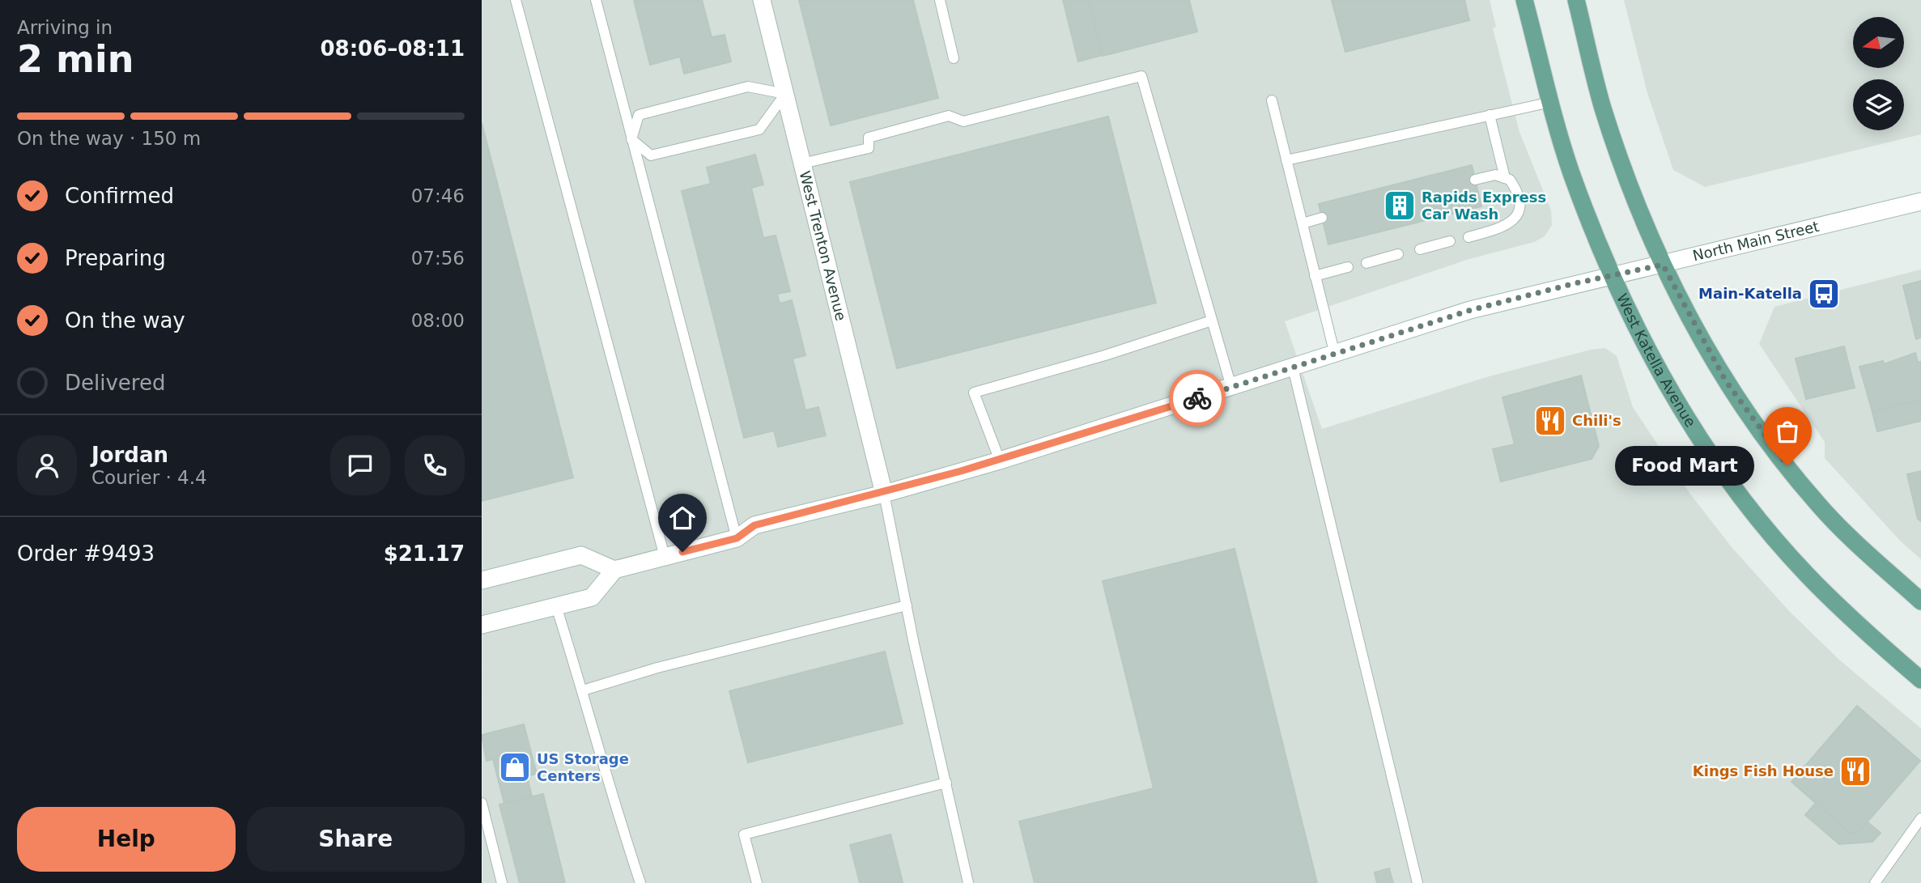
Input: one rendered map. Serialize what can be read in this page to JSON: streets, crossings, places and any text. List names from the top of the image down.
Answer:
{
  "streets": {
    "main road": ["North Main Street", "West Trenton Avenue", "West Katella Avenue"]
  },
  "crossings": [
    ["North Main Street", "West Trenton Avenue"],
    ["North Main Street", "West Katella Avenue"]
  ],
  "places": {
    "building": ["Rapids Express Car Wash"],
    "bus stop": ["Main-Katella"],
    "restaurant": ["Chili's", "Kings Fish House"],
    "other": ["Food Mart"],
    "shop": ["US Storage Centers"]
  },
  "north": "left",
  "page": {
    "heading": ["2 min", "Arriving in", "08:06–08:11"],
    "panel": [
      "Jordan",
      "Courier · 4.4",
      "Order #9493",
      "$21.17"
    ],
    "bar": "On the way · 150 m",
    "list": [
      ["Confirmed", "07:46"],
      ["Preparing", "07:56"],
      ["On the way", "08:00"],
      "Delivered"
    ],
    "bubble": "Food Mart",
    "buttons": ["Help", "Share"]
  }
}
